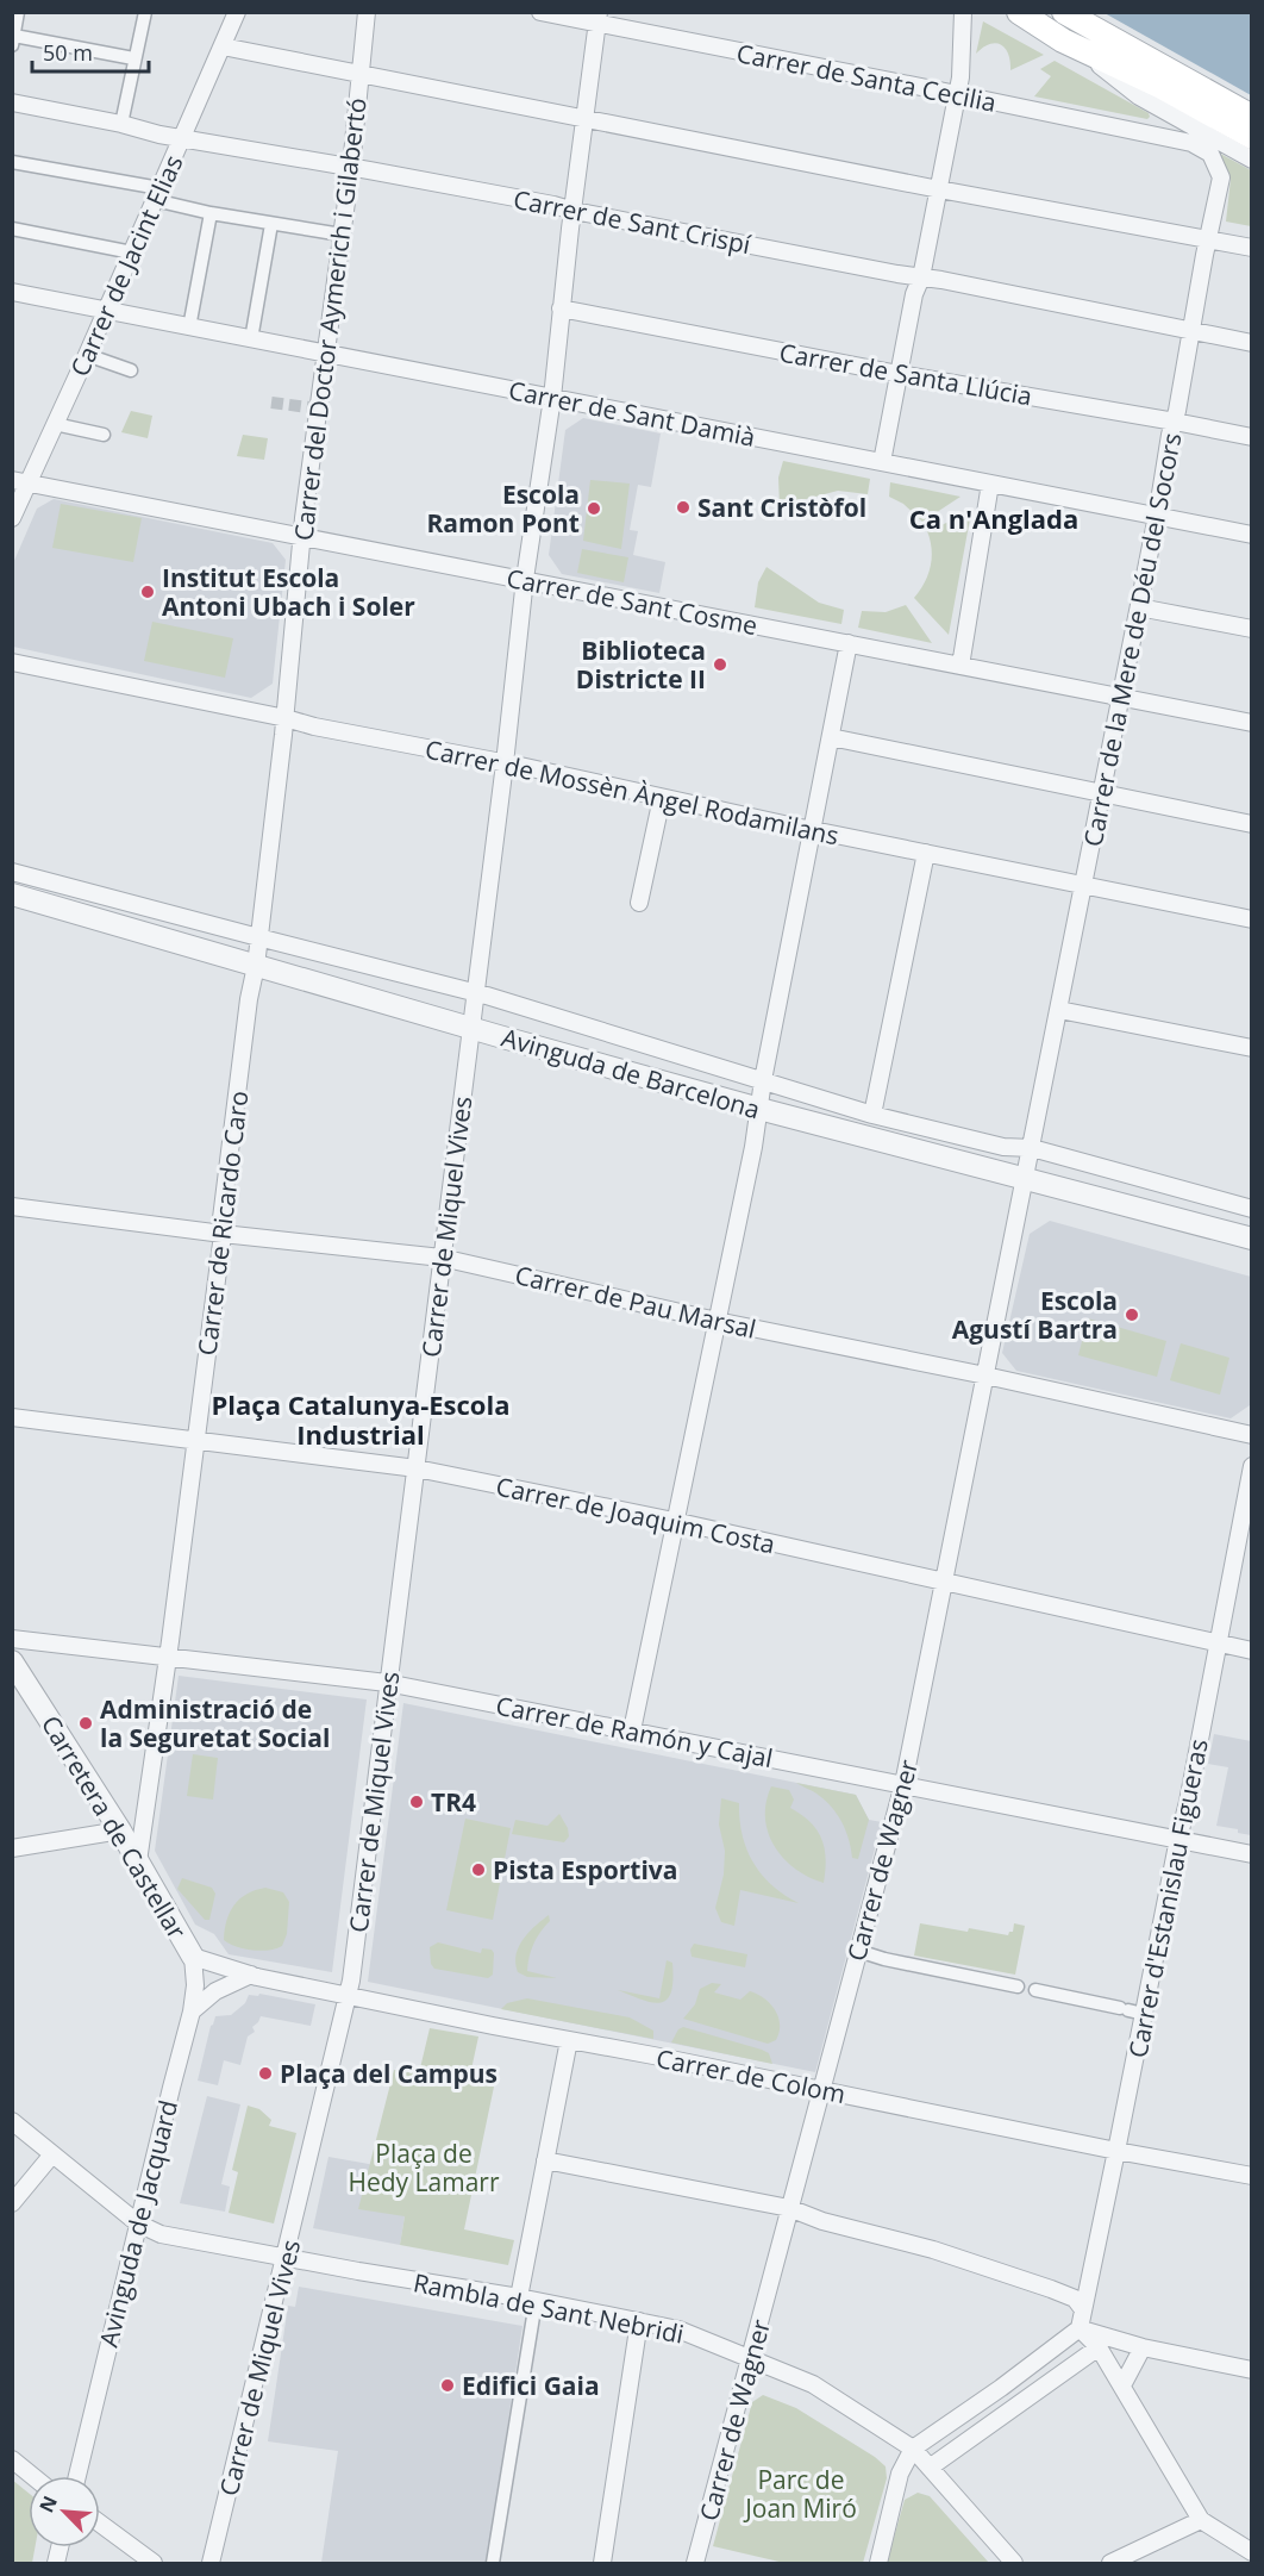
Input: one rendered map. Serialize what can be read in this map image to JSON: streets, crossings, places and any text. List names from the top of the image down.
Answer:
{
  "streets": {
    "street": [
      "Carrer de Santa Cecilia",
      "Carrer de Sant Crispí",
      "Carrer de Jacint Elias",
      "Carrer del Doctor Aymerich i Gilabertó",
      "Carrer de Santa Llúcia",
      "Carrer de Sant Damià",
      "Carrer de Sant Cosme",
      "Carrer de la Mere de Déu del Socors",
      "Carrer de Mossèn Àngel Rodamilans",
      "Avinguda de Barcelona",
      "Carrer de Ricardo Caro",
      "Carrer de Miquel Vives",
      "Carrer de Pau Marsal",
      "Carrer de Joaquim Costa",
      "Carrer de Ramón y Cajal",
      "Carretera de Castellar",
      "Carrer de Wagner",
      "Carrer d'Estanislau Figueras",
      "Carrer de Colom",
      "Avinguda de Jacquard",
      "Rambla de Sant Nebridi"
    ]
  },
  "crossings": [
    ["Carrer de Santa Cecilia", "Carrer de la Mere de Déu del Socors"],
    ["Carrer de Santa Cecilia", "Carrer de Miquel Vives"],
    ["Carrer de Sant Crispí", "Carrer de Jacint Elias"],
    ["Carrer de Sant Crispí", "Carrer del Doctor Aymerich i Gilabertó"],
    ["Carrer de Sant Crispí", "Carrer de la Mere de Déu del Socors"],
    ["Carrer de Sant Crispí", "Carrer de Miquel Vives"],
    ["Carrer de Jacint Elias", "Carrer de Sant Damià"],
    ["Carrer de Jacint Elias", "Carrer de Sant Cosme"],
    ["Carrer del Doctor Aymerich i Gilabertó", "Carrer de Sant Damià"],
    ["Carrer del Doctor Aymerich i Gilabertó", "Carrer de Sant Cosme"],
    ["Carrer del Doctor Aymerich i Gilabertó", "Carrer de Mossèn Àngel Rodamilans"],
    ["Carrer del Doctor Aymerich i Gilabertó", "Avinguda de Barcelona"],
    ["Carrer del Doctor Aymerich i Gilabertó", "Carrer de Ricardo Caro"],
    ["Carrer de Santa Llúcia", "Carrer de la Mere de Déu del Socors"],
    ["Carrer de Santa Llúcia", "Carrer de Miquel Vives"],
    ["Carrer de Sant Damià", "Carrer de la Mere de Déu del Socors"],
    ["Carrer de Sant Damià", "Carrer de Miquel Vives"],
    ["Carrer de Sant Cosme", "Carrer de la Mere de Déu del Socors"],
    ["Carrer de Sant Cosme", "Carrer de Miquel Vives"],
    ["Carrer de la Mere de Déu del Socors", "Carrer de Mossèn Àngel Rodamilans"],
    ["Carrer de la Mere de Déu del Socors", "Avinguda de Barcelona"],
    ["Carrer de la Mere de Déu del Socors", "Carrer de Wagner"],
    ["Carrer de Mossèn Àngel Rodamilans", "Carrer de Miquel Vives"],
    ["Avinguda de Barcelona", "Carrer de Ricardo Caro"],
    ["Avinguda de Barcelona", "Carrer de Miquel Vives"],
    ["Avinguda de Barcelona", "Carrer de Wagner"],
    ["Carrer de Ricardo Caro", "Carrer de Pau Marsal"],
    ["Carrer de Ricardo Caro", "Carrer de Joaquim Costa"],
    ["Carrer de Ricardo Caro", "Carrer de Ramón y Cajal"],
    ["Carrer de Ricardo Caro", "Carretera de Castellar"],
    ["Carrer de Miquel Vives", "Carrer de Pau Marsal"],
    ["Carrer de Miquel Vives", "Carrer de Joaquim Costa"],
    ["Carrer de Miquel Vives", "Carrer de Ramón y Cajal"],
    ["Carrer de Miquel Vives", "Carrer de Colom"],
    ["Carrer de Miquel Vives", "Rambla de Sant Nebridi"],
    ["Carrer de Pau Marsal", "Carrer de Wagner"],
    ["Carrer de Joaquim Costa", "Carrer de Wagner"],
    ["Carrer de Joaquim Costa", "Carrer d'Estanislau Figueras"],
    ["Carrer de Ramón y Cajal", "Carrer de Wagner"],
    ["Carrer de Ramón y Cajal", "Carrer d'Estanislau Figueras"],
    ["Carretera de Castellar", "Carrer de Colom"],
    ["Carretera de Castellar", "Avinguda de Jacquard"],
    ["Carrer de Wagner", "Carrer de Colom"],
    ["Carrer de Wagner", "Rambla de Sant Nebridi"],
    ["Carrer d'Estanislau Figueras", "Carrer de Colom"],
    ["Carrer de Colom", "Avinguda de Jacquard"],
    ["Avinguda de Jacquard", "Rambla de Sant Nebridi"]
  ],
  "districts": ["Ca n'Anglada", "Plaça Catalunya-Escola Industrial"],
  "parks": ["Plaça de Hedy Lamarr", "Parc de Joan Miró"],
  "places": [
    "Sant Cristòfol",
    "Escola Ramon Pont",
    "Institut Escola Antoni Ubach i Soler",
    "Biblioteca Districte II",
    "Escola Agustí Bartra",
    "Administració de la Seguretat Social",
    "TR4",
    "Pista Esportiva",
    "Plaça del Campus",
    "Edifici Gaia"
  ],
  "scale_bar": "50 m",
  "north": "top left"
}
